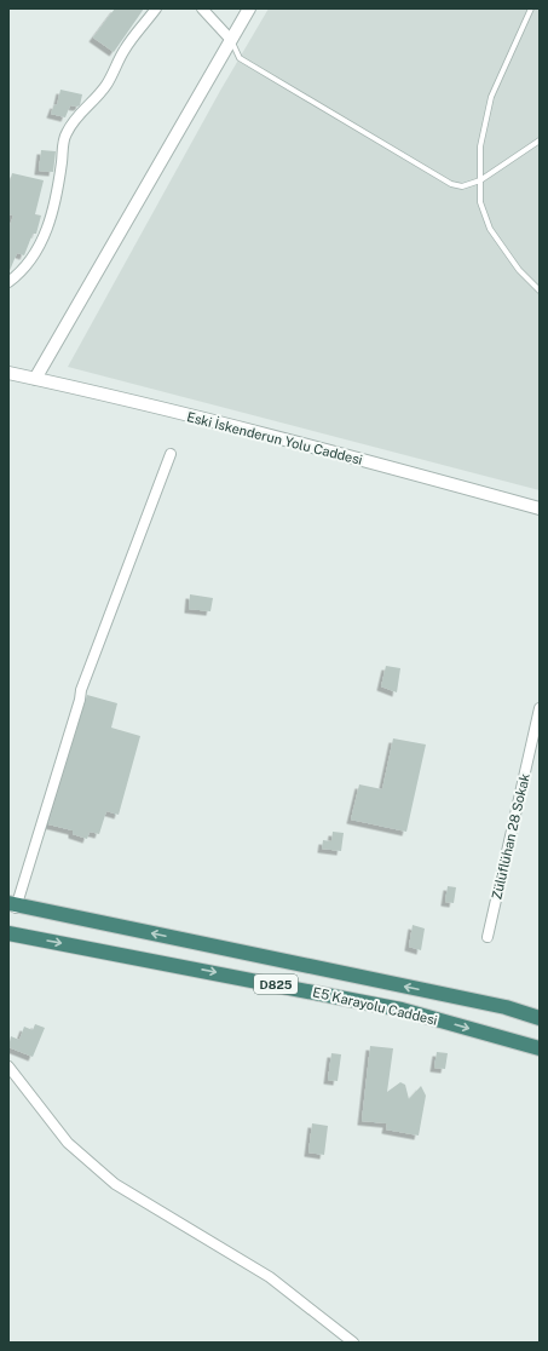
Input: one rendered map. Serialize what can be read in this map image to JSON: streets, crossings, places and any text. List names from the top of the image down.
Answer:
{
  "streets": {
    "highway": ["D825", "E5 Karayolu Caddesi"],
    "street": ["Eski İskenderun Yolu Caddesi", "Zülüflühan 28 Sokak"]
  }
}
